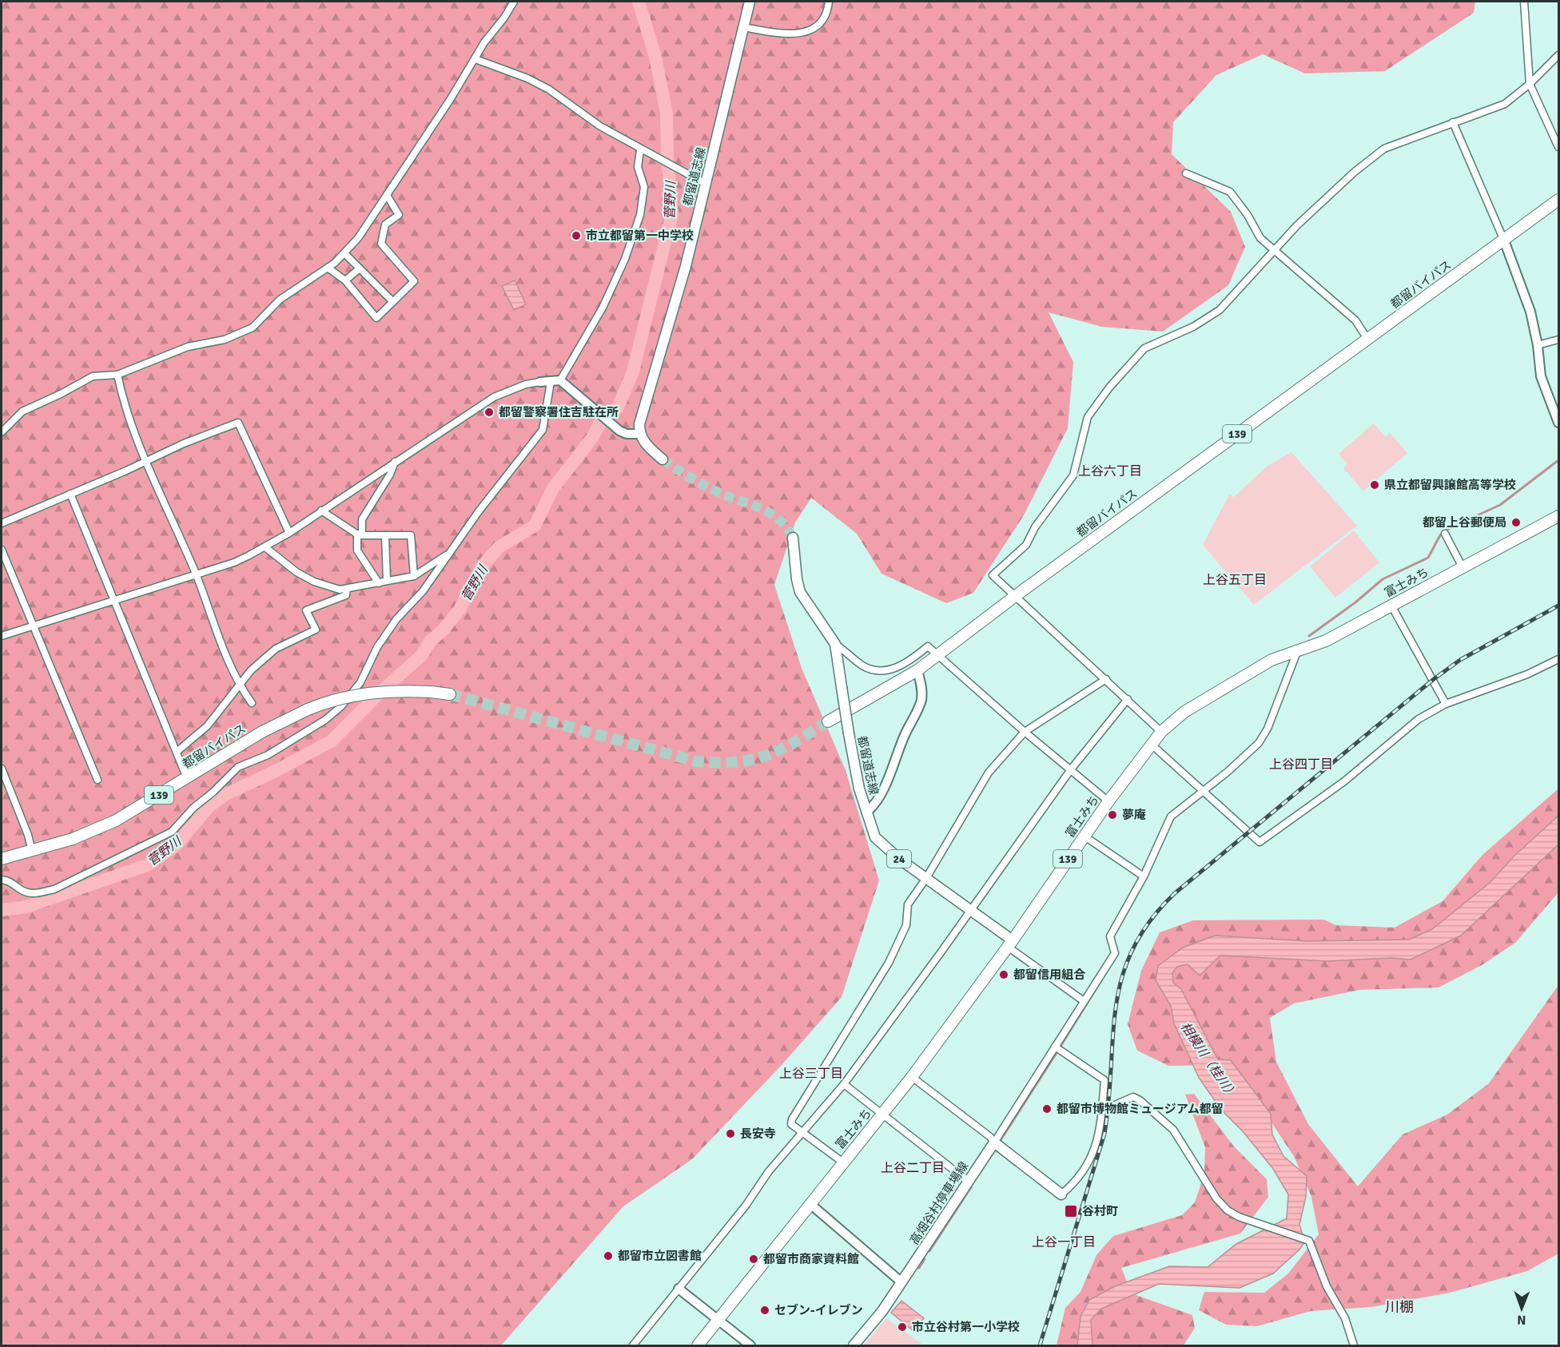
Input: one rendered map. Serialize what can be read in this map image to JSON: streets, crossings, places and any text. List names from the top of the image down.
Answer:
{
  "streets": {
    "highway": ["都留バイパス", "139", "富士みち"],
    "main road": ["都留道志線", "24", "高畑谷村停車場線"]
  },
  "crossings": [
    ["都留道志線", "富士みち"]
  ],
  "districts": [
    "上谷六丁目",
    "上谷五丁目",
    "上谷四丁目",
    "上谷三丁目",
    "上谷二丁目",
    "上谷一丁目",
    "川棚"
  ],
  "water": ["菅野川", "相模川（桂川）"],
  "places": {
    "other": [
      "市立都留第一中学校",
      "都留警察署住吉駐在所",
      "県立都留興譲館高等学校",
      "都留上谷郵便局",
      "夢庵",
      "都留信用組合",
      "都留市博物館ミュージアム都留",
      "長安寺",
      "都留市立図書館",
      "都留市商家資料館",
      "セブン-イレブン",
      "市立谷村第一小学校"
    ],
    "transit": ["谷村町"]
  },
  "north": "bottom"
}
